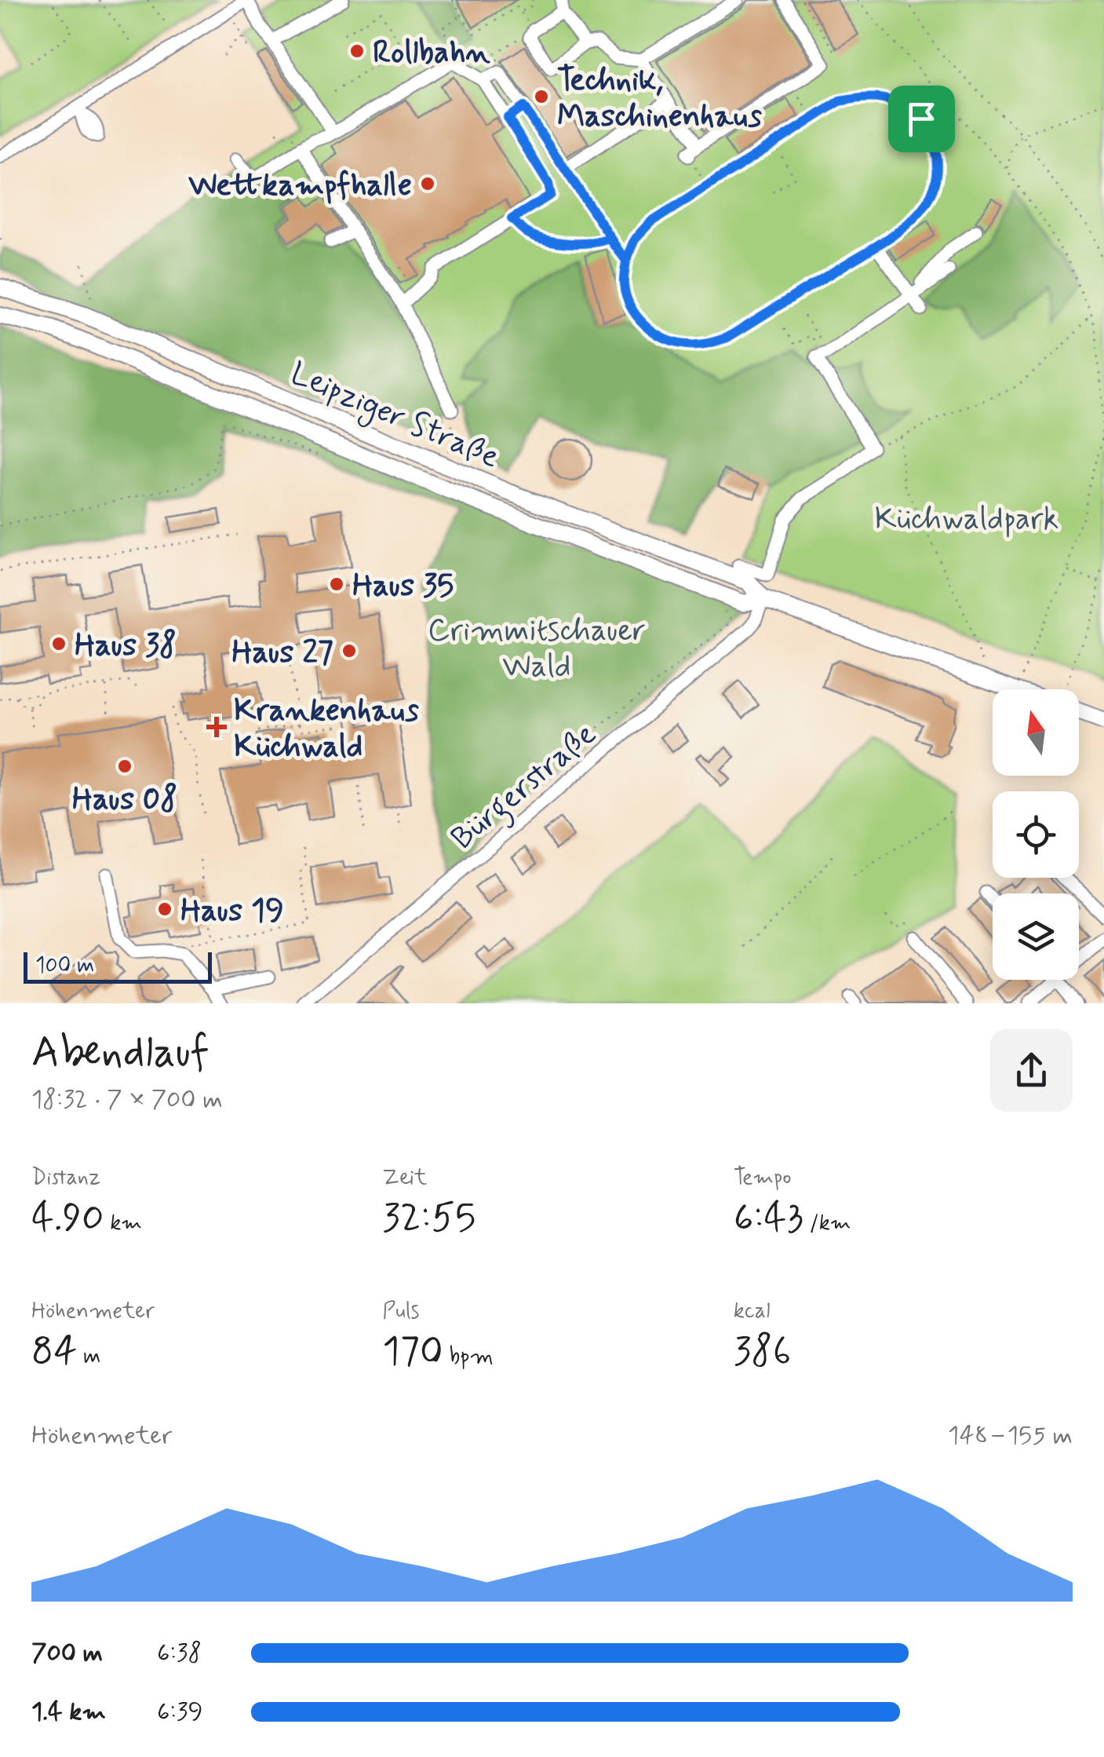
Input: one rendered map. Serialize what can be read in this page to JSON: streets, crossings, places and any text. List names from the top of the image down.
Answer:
{
  "streets": {
    "main road": ["Leipziger Straße"],
    "street": ["Bürgerstraße"]
  },
  "crossings": [
    ["Leipziger Straße", "Bürgerstraße"]
  ],
  "parks": ["Küchwaldpark", "Crimmitschauer Wald"],
  "places": {
    "other": [
      "Rollbahn",
      "Technik, Maschinenhaus",
      "Wettkampfhalle",
      "Haus 35",
      "Haus 38",
      "Haus 27",
      "Haus 08",
      "Haus 19"
    ],
    "health": ["Krankenhaus Küchwald"]
  },
  "scale_bar": "100 m",
  "north": "top",
  "page": {
    "scale": "100 m",
    "heading": ["Abendlauf", "18:32 · 7 × 700 m"],
    "stats": [
      ["Distanz", "4.90 km"],
      ["Zeit", "32:55"],
      ["Tempo", "6:43 /km"],
      ["Höhenmeter", "84 m"],
      ["Puls", "170 bpm"],
      ["kcal", "386"]
    ],
    "chart": ["Höhenmeter", "148–155 m"],
    "list": [
      {
        "name": "700 m",
        "note": "6:38"
      },
      {
        "name": "1.4 km",
        "note": "6:39"
      }
    ]
  }
}
